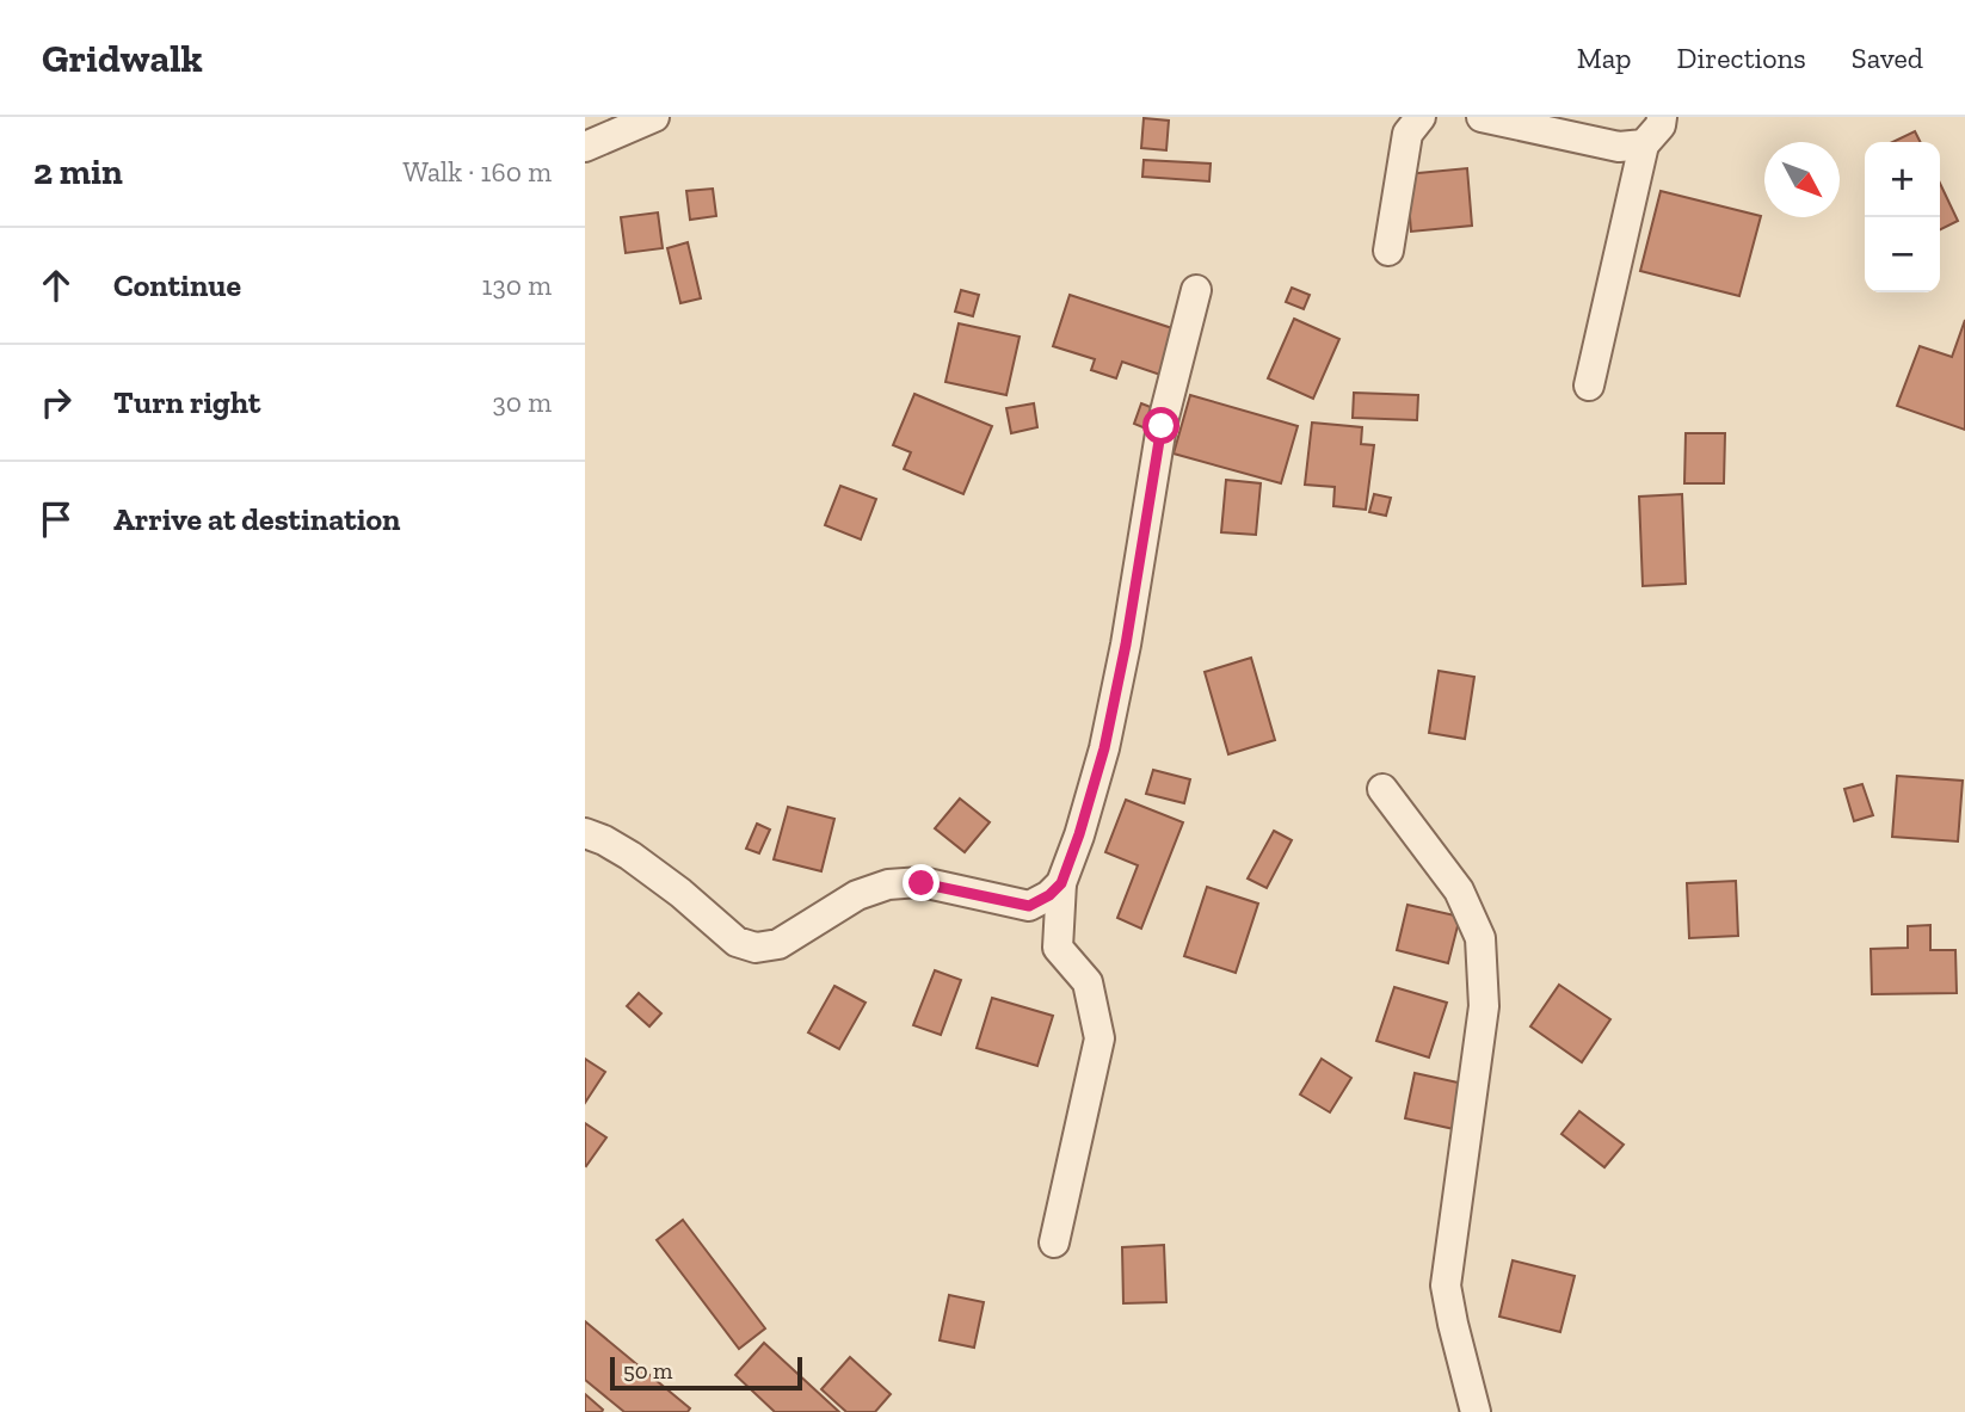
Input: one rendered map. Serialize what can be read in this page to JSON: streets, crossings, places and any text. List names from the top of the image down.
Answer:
{
  "scale_bar": "50 m",
  "north": "bottom right",
  "page": {
    "header": "Gridwalk",
    "nav": ["Map", "Directions", "Saved"],
    "heading": ["2 min", "Walk · 160 m"],
    "map_buttons": ["+", "−"],
    "list": [
      ["Continue", "130 m"],
      ["Turn right", "30 m"],
      "Arrive at destination"
    ],
    "scale": "50 m"
  }
}
